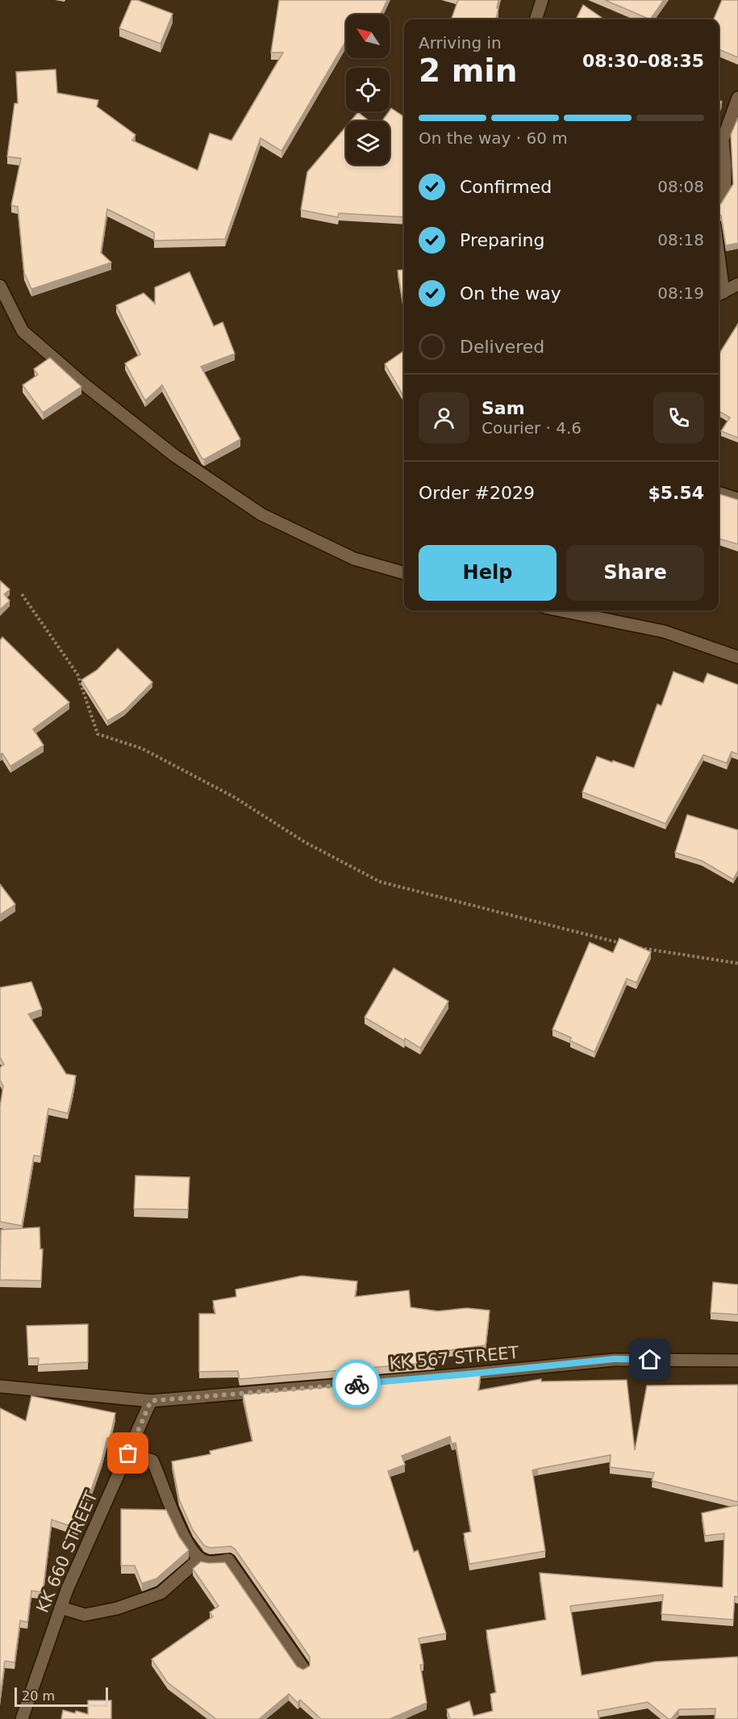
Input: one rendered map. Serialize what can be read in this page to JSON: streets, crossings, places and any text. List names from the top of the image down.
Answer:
{
  "streets": {
    "street": ["KK 567 STREET", "KK 660 STREET"]
  },
  "crossings": [
    ["KK 567 STREET", "KK 660 STREET"]
  ],
  "scale_bar": "20 m",
  "north": "top left",
  "page": {
    "heading": ["2 min", "Arriving in", "08:30–08:35"],
    "panel": [
      "Sam",
      "Courier · 4.6",
      "Order #2029",
      "$5.54"
    ],
    "bar": "On the way · 60 m",
    "list": [
      ["Confirmed", "08:08"],
      ["Preparing", "08:18"],
      ["On the way", "08:19"],
      "Delivered"
    ],
    "buttons": ["Help", "Share"],
    "scale": "20 m"
  }
}
